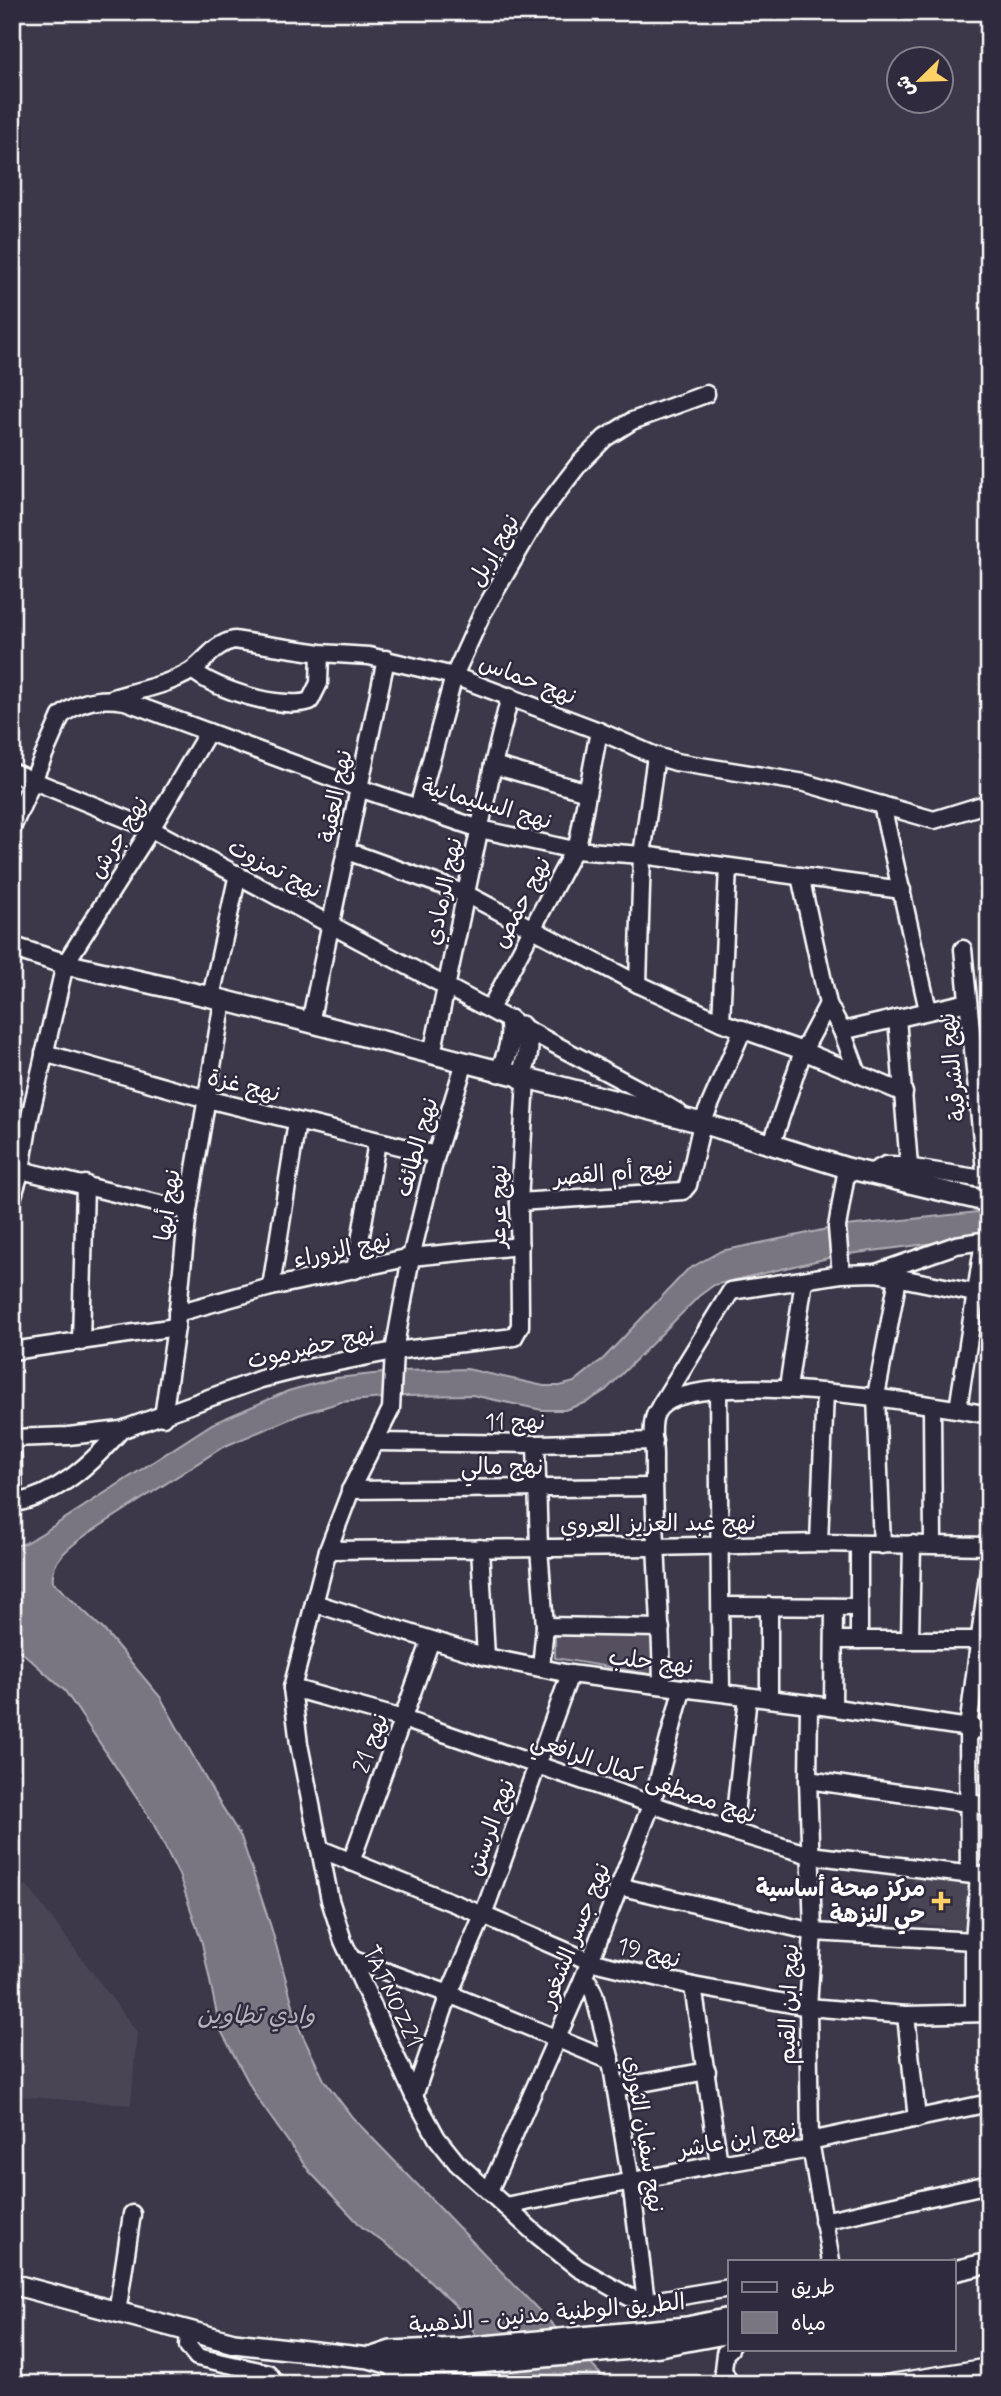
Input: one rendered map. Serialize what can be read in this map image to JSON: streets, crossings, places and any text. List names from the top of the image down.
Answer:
{
  "streets": {
    "main road": ["الطريق الوطنية مدنين - الذهيبة"],
    "street": [
      "نهج إربل",
      "نهج حماس",
      "نهج العقبة",
      "نهج السليمانية",
      "نهج جرش",
      "نهج تمزوت",
      "نهج الرمادي",
      "نهج حمص",
      "نهج الشرقية",
      "نهج غزة",
      "نهج الطائف",
      "نهج أم القصر",
      "نهج أبها",
      "نهج عرعر",
      "نهج الزوراء",
      "نهج حضرموت",
      "نهج 11",
      "نهج مالي",
      "نهج عبد العزيز العروي",
      "نهج حلب",
      "نهج 21",
      "نهج مصطفى كمال الرافعي",
      "نهج الرستن",
      "نهج جسر الشغور",
      "نهج 19",
      "TATNOZ21",
      "نهج ابن القيم",
      "نهج سفيان الثوري",
      "نهج ابن عاشر"
    ]
  },
  "crossings": [
    ["نهج إربل", "نهج حماس"],
    ["نهج إربل", "نهج السليمانية"],
    ["نهج حماس", "نهج العقبة"],
    ["نهج حماس", "نهج السليمانية"],
    ["نهج حماس", "نهج الرمادي"],
    ["نهج حماس", "نهج حمص"],
    ["نهج العقبة", "نهج السليمانية"],
    ["نهج العقبة", "نهج تمزوت"],
    ["نهج السليمانية", "نهج جرش"],
    ["نهج السليمانية", "نهج تمزوت"],
    ["نهج السليمانية", "نهج الرمادي"],
    ["نهج السليمانية", "نهج حمص"],
    ["نهج جرش", "نهج تمزوت"],
    ["نهج جرش", "نهج غزة"],
    ["نهج تمزوت", "نهج الرمادي"],
    ["نهج تمزوت", "نهج حمص"],
    ["نهج تمزوت", "نهج أم القصر"],
    ["نهج تمزوت", "نهج أبها"],
    ["نهج غزة", "نهج الطائف"],
    ["نهج غزة", "نهج أبها"],
    ["نهج الطائف", "نهج الزوراء"],
    ["نهج الطائف", "نهج حضرموت"],
    ["نهج الطائف", "TATNOZ21"],
    ["نهج أم القصر", "نهج عرعر"],
    ["نهج أبها", "نهج الزوراء"],
    ["نهج أبها", "نهج حضرموت"],
    ["نهج عرعر", "نهج الزوراء"],
    ["نهج عرعر", "نهج حضرموت"],
    ["نهج 11", "TATNOZ21"],
    ["نهج مالي", "TATNOZ21"],
    ["نهج عبد العزيز العروي", "TATNOZ21"],
    ["نهج حلب", "نهج 21"],
    ["نهج حلب", "نهج الرستن"],
    ["نهج حلب", "نهج جسر الشغور"],
    ["نهج حلب", "TATNOZ21"],
    ["نهج حلب", "نهج ابن القيم"],
    ["نهج 21", "نهج مصطفى كمال الرافعي"],
    ["نهج 21", "نهج 19"],
    ["نهج مصطفى كمال الرافعي", "نهج الرستن"],
    ["نهج مصطفى كمال الرافعي", "نهج جسر الشغور"],
    ["نهج مصطفى كمال الرافعي", "TATNOZ21"],
    ["نهج مصطفى كمال الرافعي", "نهج ابن القيم"],
    ["نهج الرستن", "نهج 19"],
    ["نهج الرستن", "TATNOZ21"],
    ["نهج جسر الشغور", "نهج 19"],
    ["نهج جسر الشغور", "TATNOZ21"],
    ["نهج جسر الشغور", "نهج سفيان الثوري"],
    ["نهج 19", "TATNOZ21"],
    ["نهج 19", "نهج ابن القيم"],
    ["TATNOZ21", "نهج سفيان الثوري"],
    ["TATNOZ21", "نهج ابن عاشر"],
    ["نهج ابن القيم", "نهج ابن عاشر"],
    ["نهج سفيان الثوري", "نهج ابن عاشر"]
  ],
  "water": ["وادي تطاوين"],
  "places": {
    "health": ["مركز صحة أساسية حي النزهة"]
  },
  "legend": ["طريق", "مياه"],
  "north": "bottom left"
}
